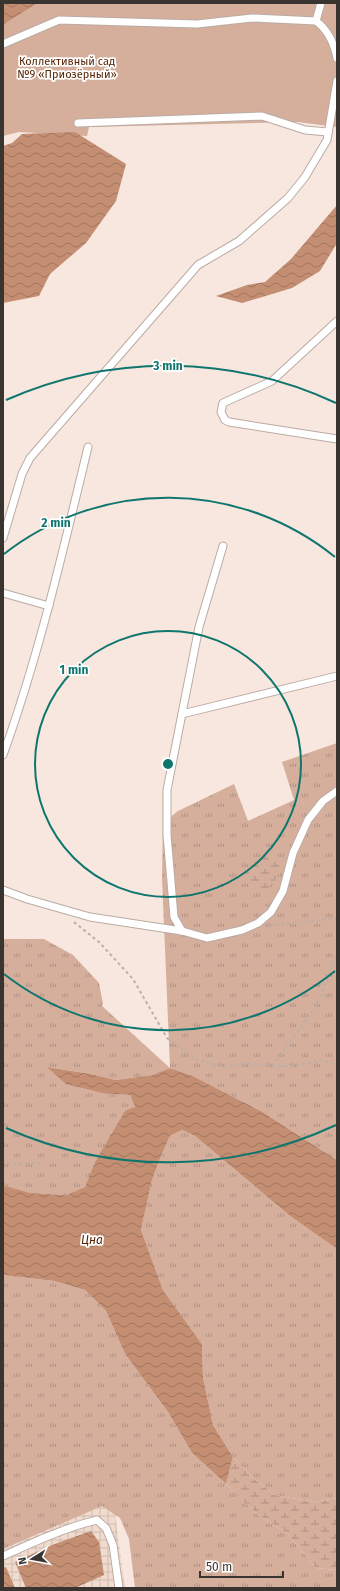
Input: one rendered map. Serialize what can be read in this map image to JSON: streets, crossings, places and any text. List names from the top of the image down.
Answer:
{
  "water": ["Цна"],
  "parks": ["Коллективный сад №9 «Приозёрный»"],
  "scale_bar": "50 m",
  "north": "left",
  "rings": ["3 min", "2 min", "1 min"]
}
